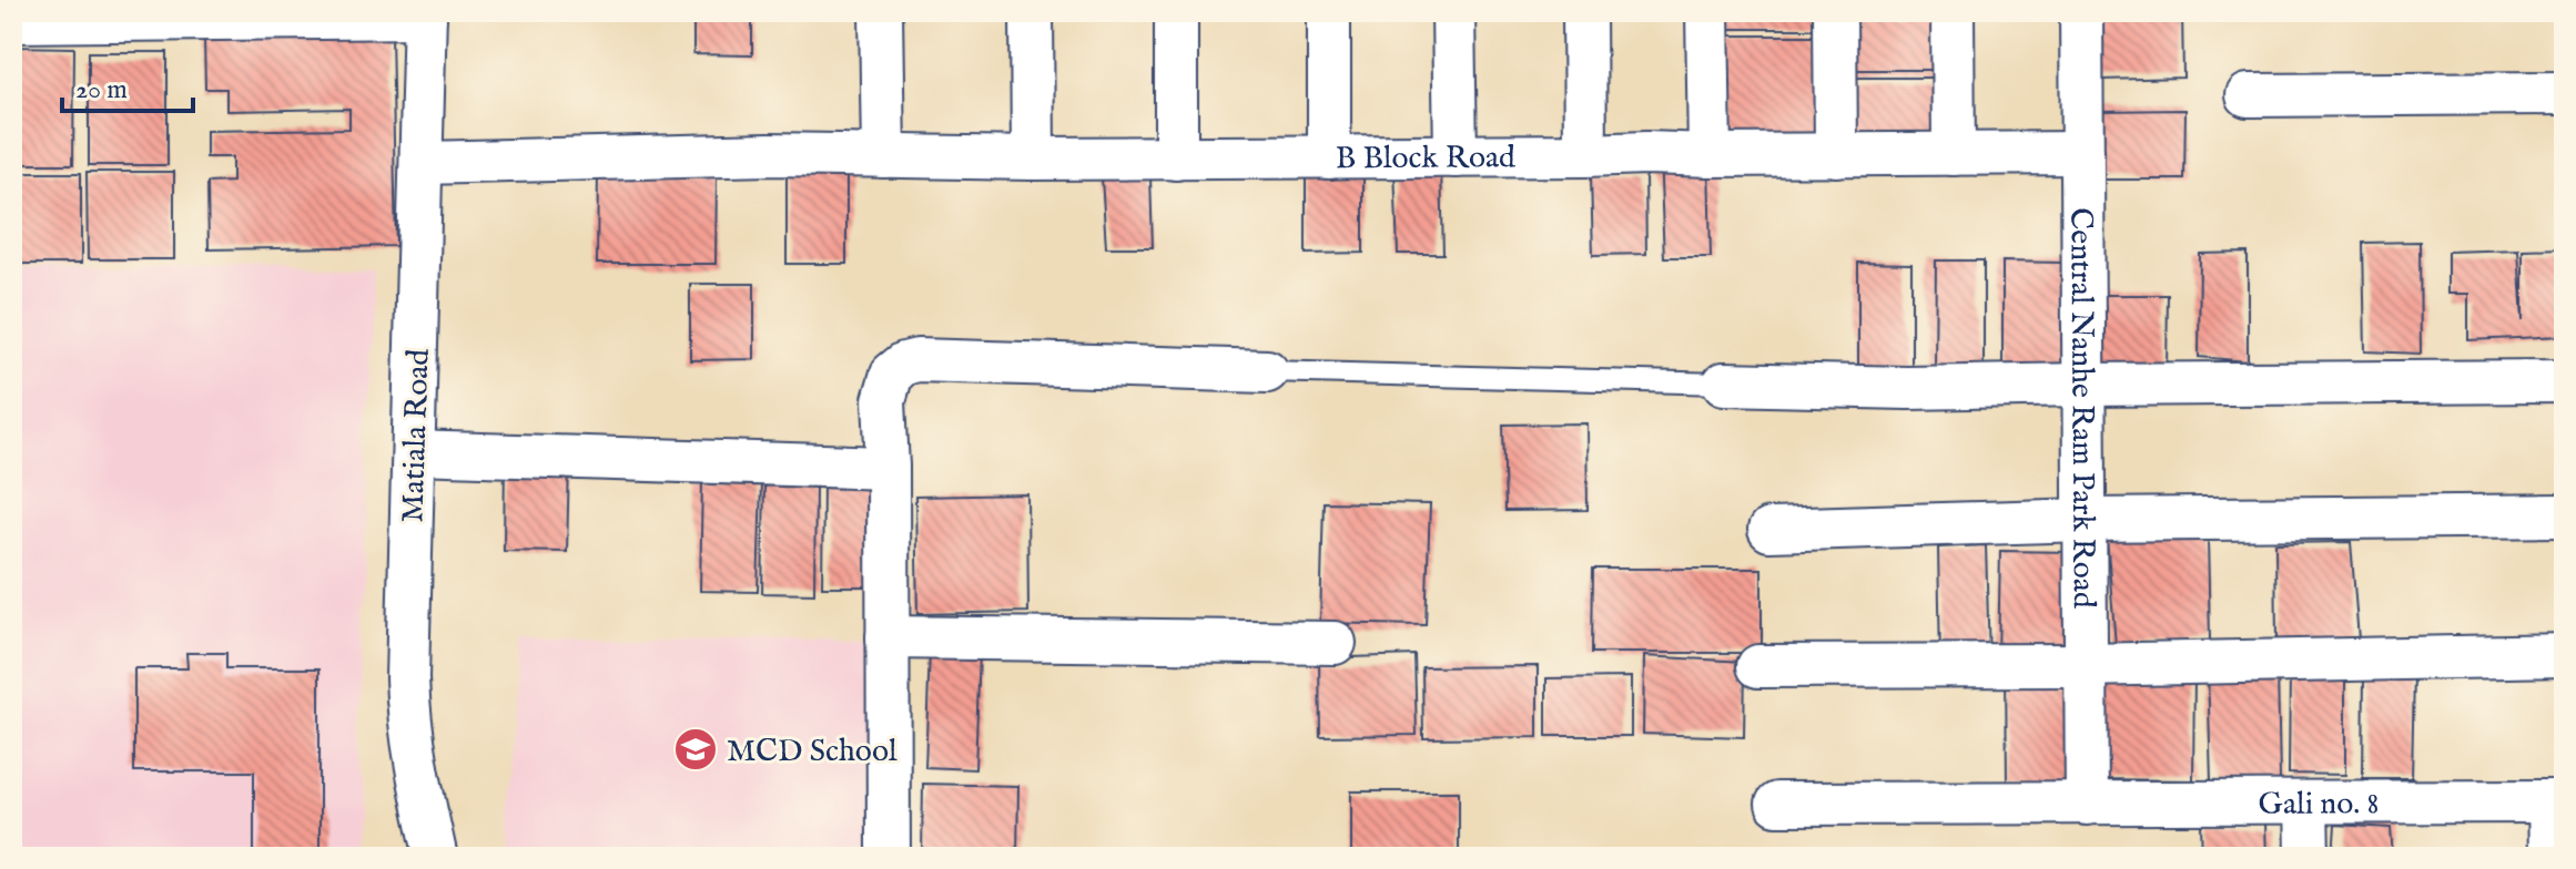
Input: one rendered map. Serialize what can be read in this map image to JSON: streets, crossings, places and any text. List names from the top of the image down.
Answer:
{
  "streets": {
    "street": [
      "B Block Road",
      "Central Nanhe Ram Park Road",
      "Matiala Road",
      "Gali no. 8"
    ]
  },
  "crossings": [
    ["B Block Road", "Central Nanhe Ram Park Road"],
    ["B Block Road", "Matiala Road"],
    ["Central Nanhe Ram Park Road", "Gali no. 8"]
  ],
  "places": {
    "school or university": ["MCD School"]
  },
  "scale_bar": "20 m"
}
